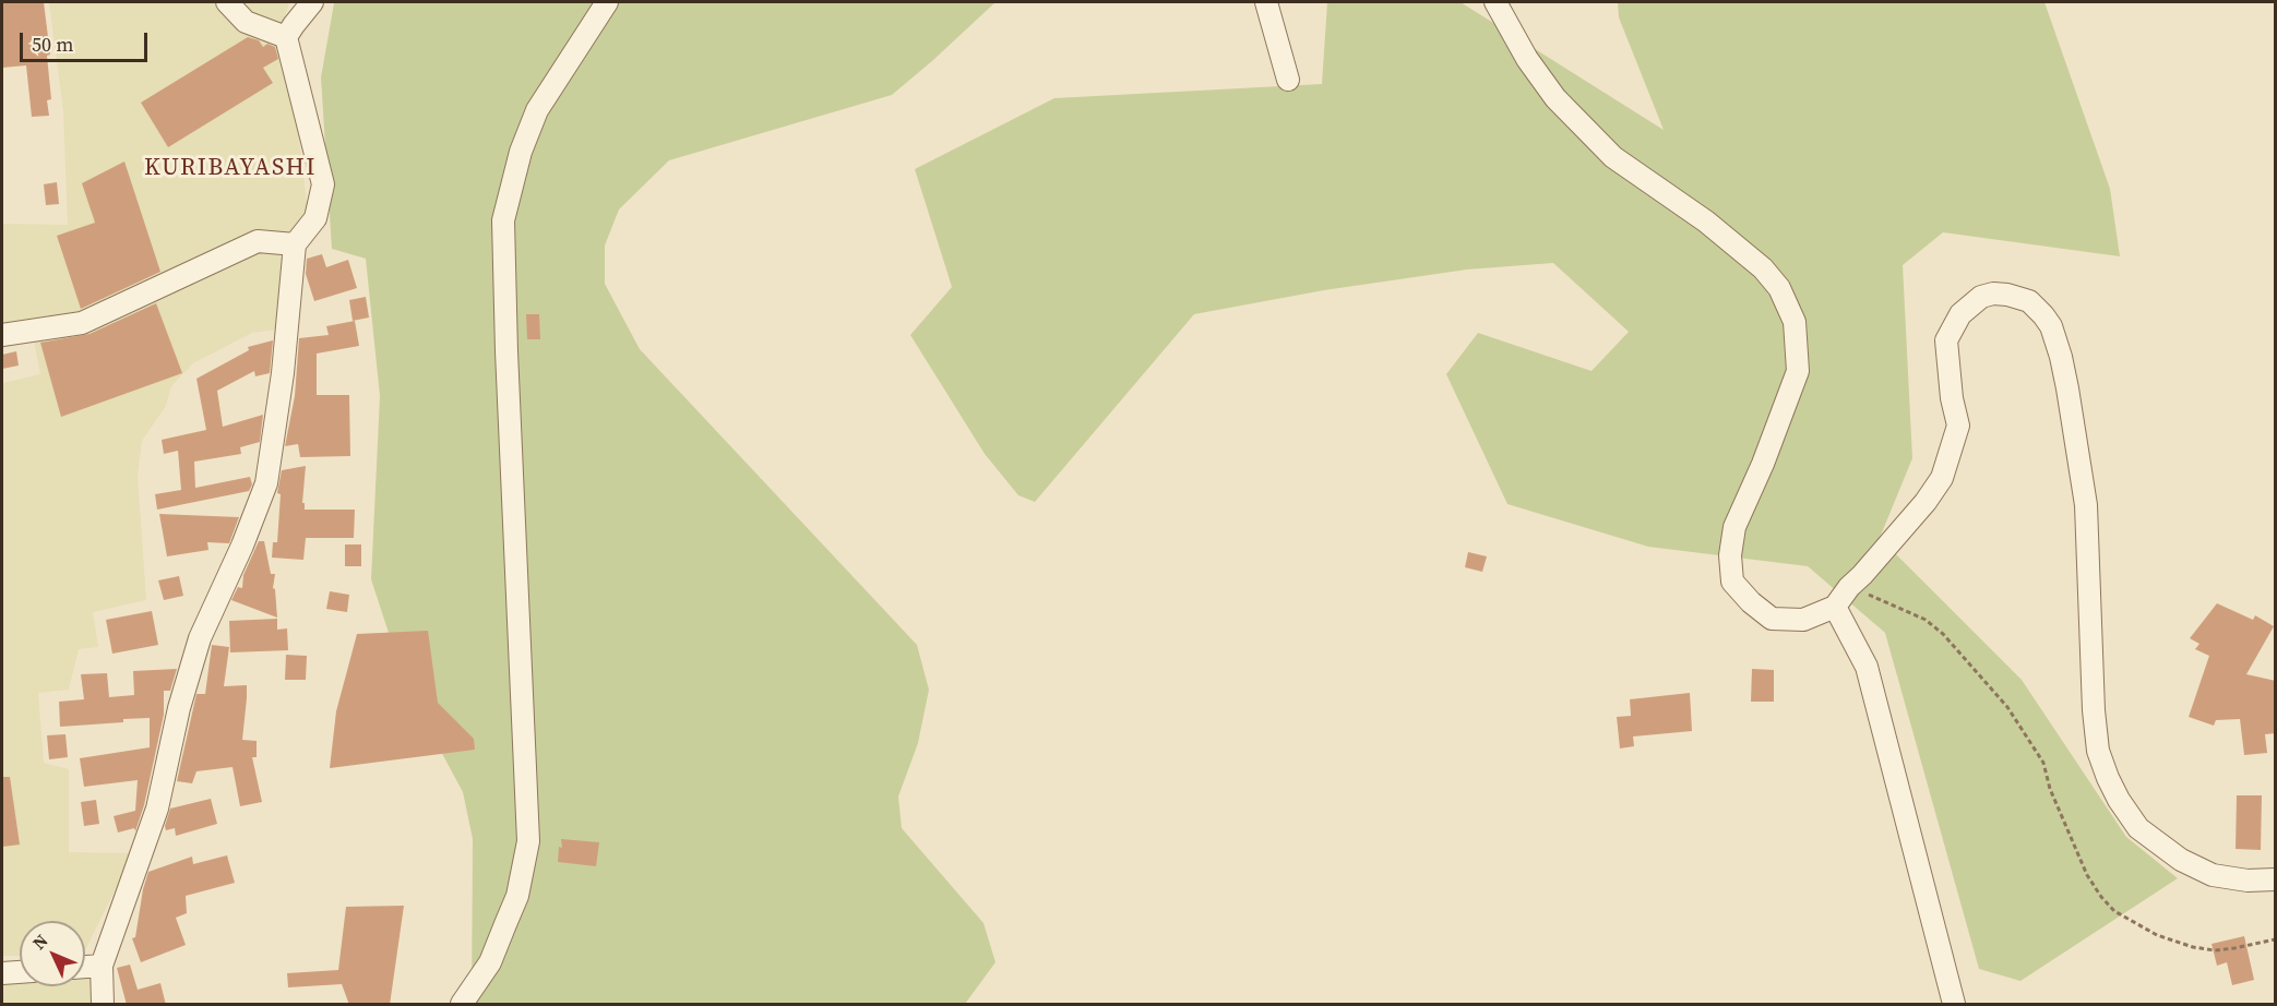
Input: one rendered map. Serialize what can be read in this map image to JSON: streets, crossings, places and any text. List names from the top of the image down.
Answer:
{
  "districts": ["KURIBAYASHI"],
  "scale_bar": "50 m",
  "north": "top left"
}
